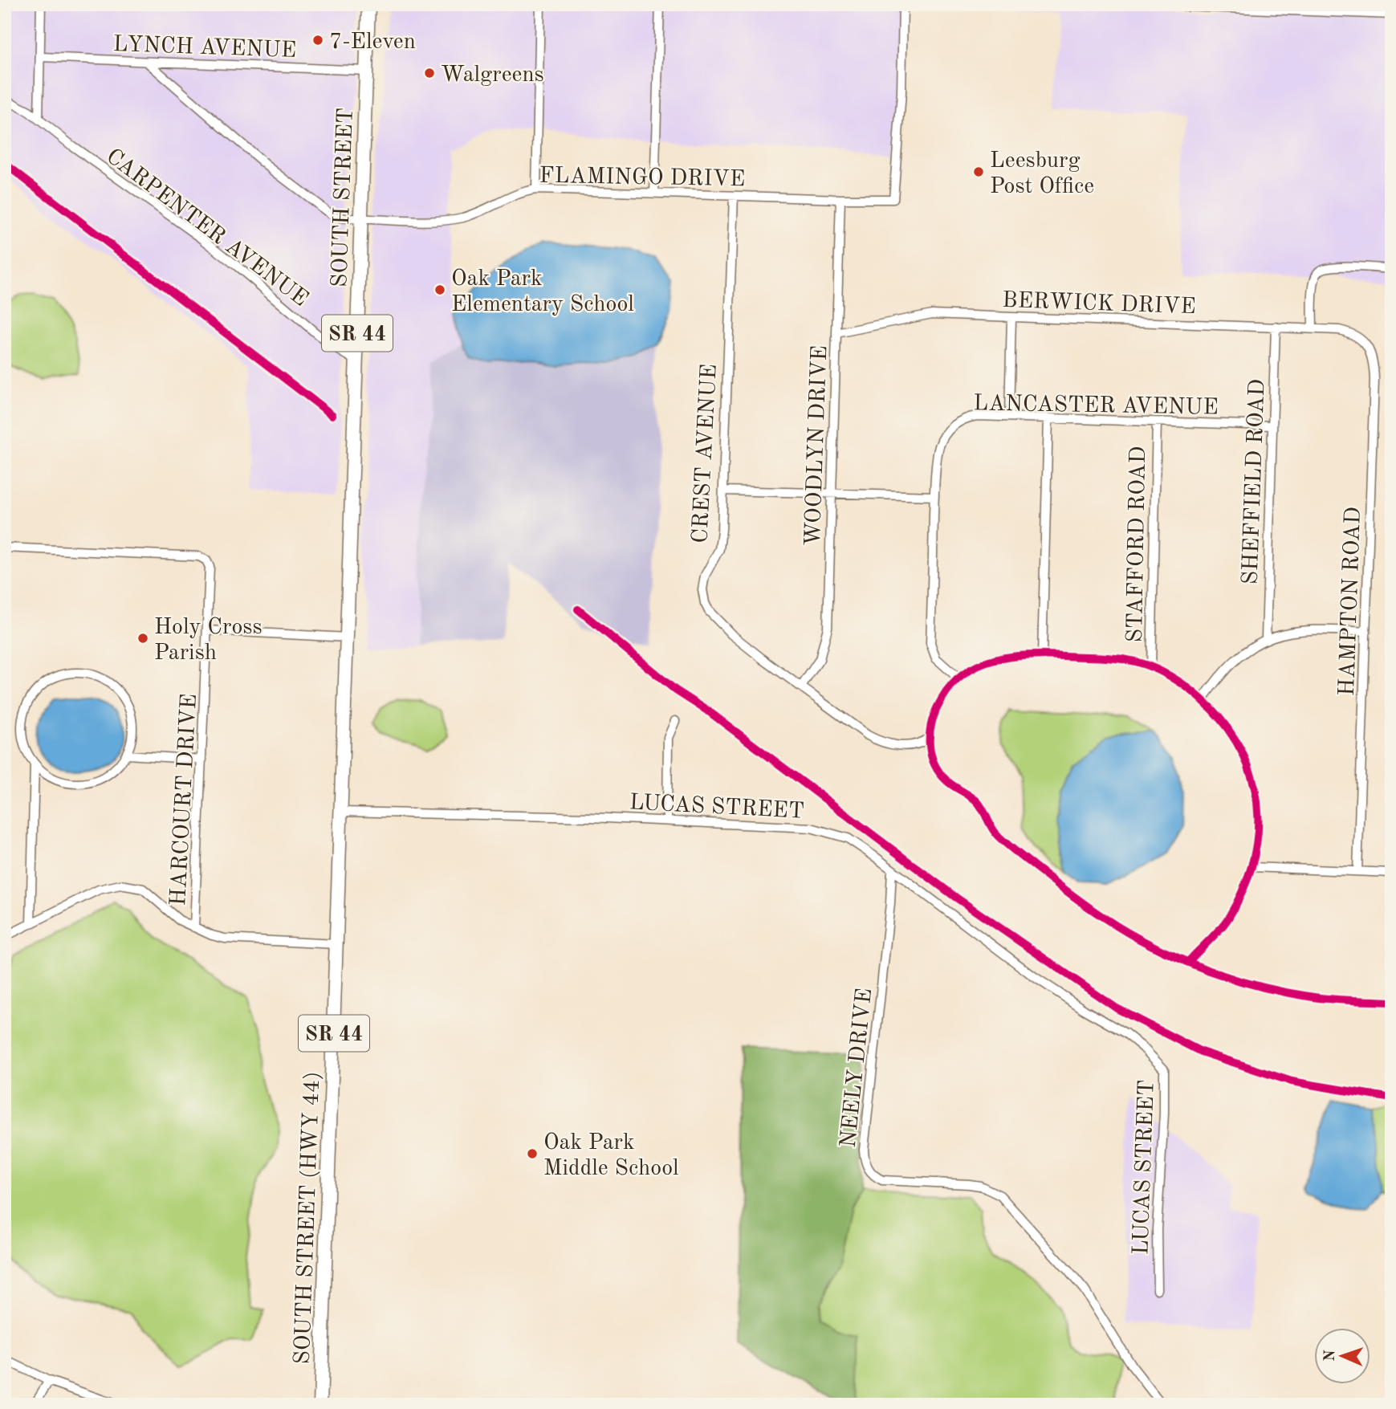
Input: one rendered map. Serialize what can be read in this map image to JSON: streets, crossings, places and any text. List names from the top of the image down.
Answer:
{
  "streets": {
    "main road": ["SOUTH STREET", "SR 44", "SOUTH STREET (HWY 44)"],
    "street": [
      "LYNCH AVENUE",
      "FLAMINGO DRIVE",
      "CARPENTER AVENUE",
      "BERWICK DRIVE",
      "LANCASTER AVENUE",
      "WOODLYN DRIVE",
      "CREST AVENUE",
      "SHEFFIELD ROAD",
      "STAFFORD ROAD",
      "HAMPTON ROAD",
      "HARCOURT DRIVE",
      "LUCAS STREET",
      "NEELY DRIVE"
    ]
  },
  "crossings": [
    ["LYNCH AVENUE", "FLAMINGO DRIVE"],
    ["LYNCH AVENUE", "SOUTH STREET"],
    ["FLAMINGO DRIVE", "SOUTH STREET"],
    ["FLAMINGO DRIVE", "WOODLYN DRIVE"],
    ["FLAMINGO DRIVE", "CREST AVENUE"],
    ["SOUTH STREET", "CARPENTER AVENUE"],
    ["SOUTH STREET", "SOUTH STREET (HWY 44)"],
    ["BERWICK DRIVE", "WOODLYN DRIVE"],
    ["BERWICK DRIVE", "SHEFFIELD ROAD"],
    ["BERWICK DRIVE", "HAMPTON ROAD"],
    ["LANCASTER AVENUE", "SHEFFIELD ROAD"],
    ["LANCASTER AVENUE", "STAFFORD ROAD"],
    ["WOODLYN DRIVE", "CREST AVENUE"],
    ["LUCAS STREET", "NEELY DRIVE"],
    ["LUCAS STREET", "SOUTH STREET (HWY 44)"]
  ],
  "places": [
    "7-Eleven",
    "Walgreens",
    "Leesburg Post Office",
    "Oak Park Elementary School",
    "Holy Cross Parish",
    "Oak Park Middle School"
  ],
  "north": "left"
}
